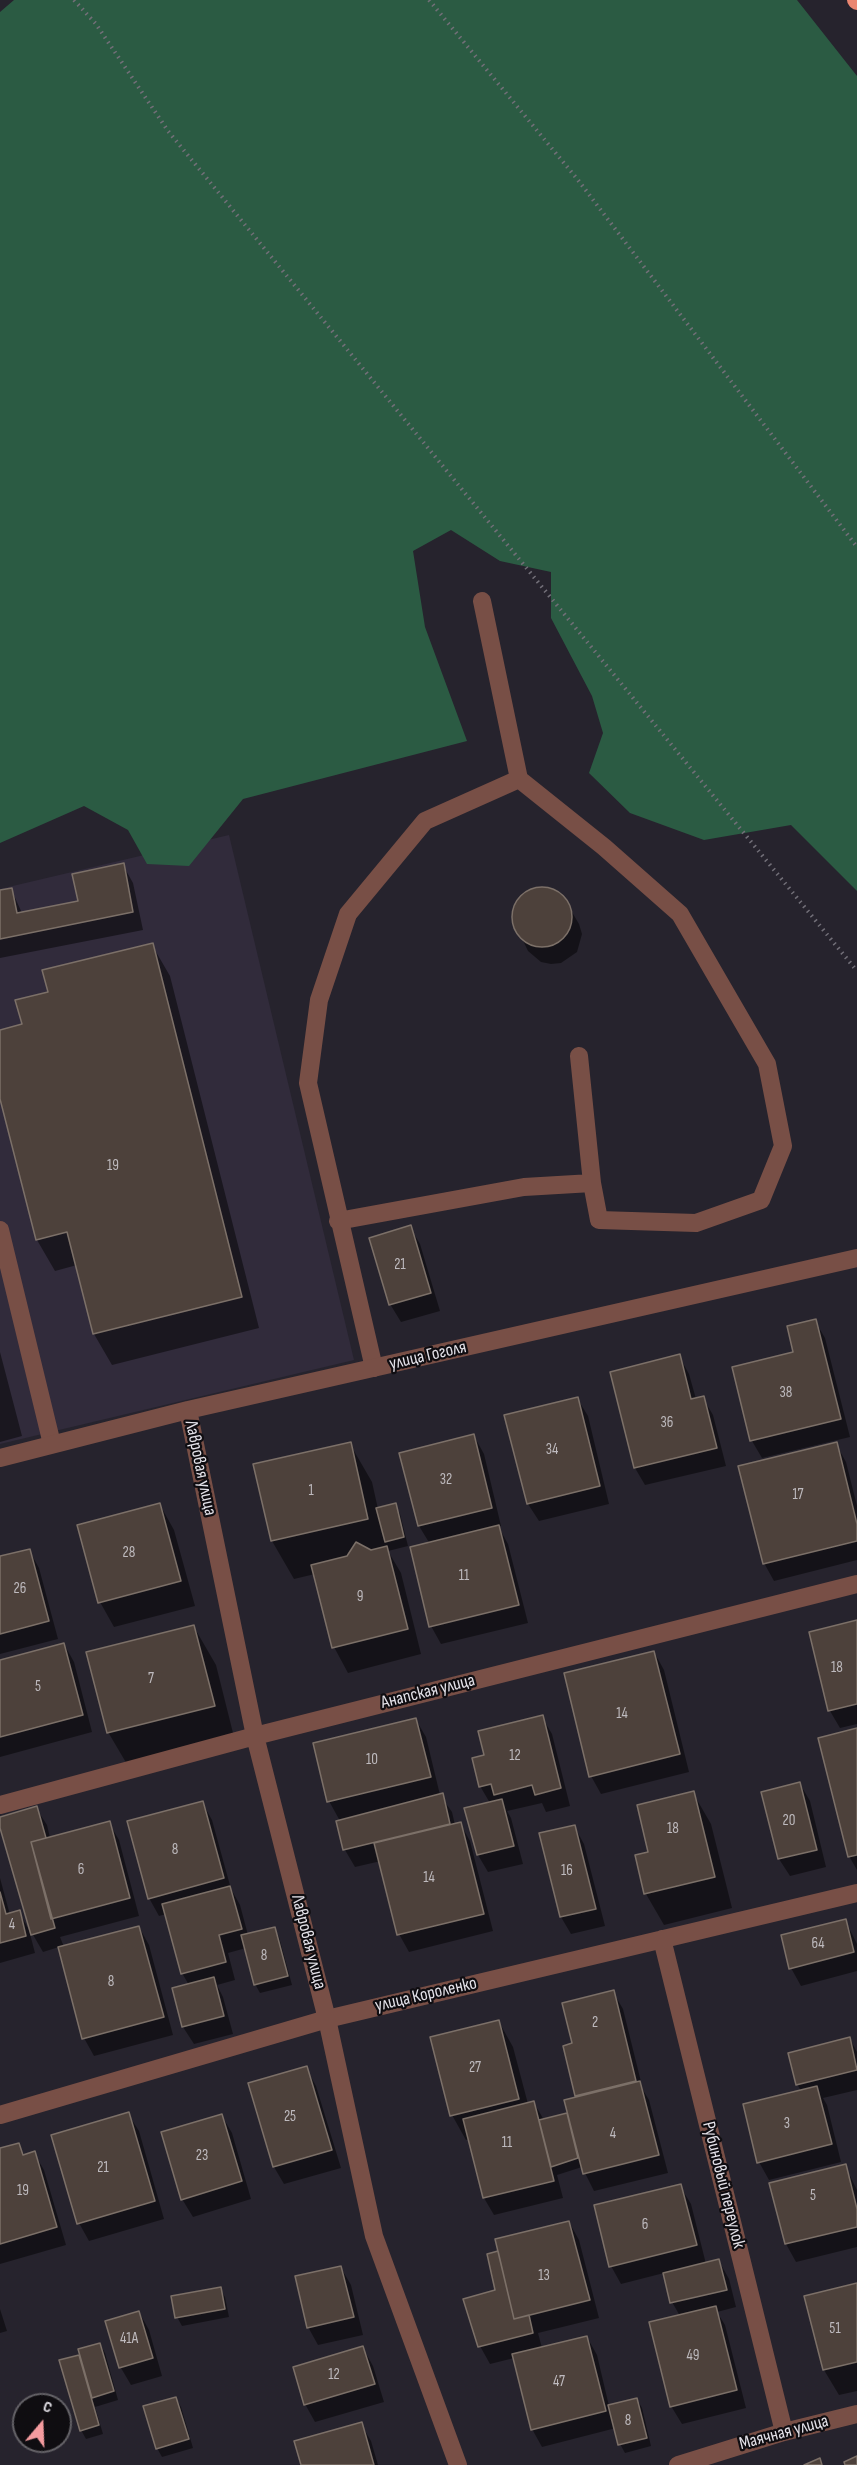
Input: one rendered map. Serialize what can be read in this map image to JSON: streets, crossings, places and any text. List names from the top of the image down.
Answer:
{
  "streets": {
    "street": [
      "улица Гоголя",
      "Лавровая улица",
      "Анапская улица",
      "улица Короленко",
      "Рубиновый переулок",
      "Маячная улица"
    ]
  },
  "crossings": [
    ["улица Гоголя", "Лавровая улица"],
    ["Лавровая улица", "Анапская улица"],
    ["Лавровая улица", "улица Короленко"],
    ["улица Короленко", "Рубиновый переулок"],
    ["Рубиновый переулок", "Маячная улица"]
  ],
  "house_numbers": [
    "19",
    "21",
    "38",
    "36",
    "34",
    "32",
    "1",
    "17",
    "28",
    "11",
    "26",
    "9",
    "18",
    "7",
    "5",
    "14",
    "12",
    "10",
    "20",
    "18",
    "8",
    "6",
    "16",
    "14",
    "4",
    "64",
    "8",
    "8",
    "2",
    "27",
    "25",
    "3",
    "4",
    "11",
    "23",
    "21",
    "19",
    "5",
    "6",
    "13",
    "51",
    "41А",
    "49",
    "12",
    "47",
    "8"
  ],
  "north": "top"
}
